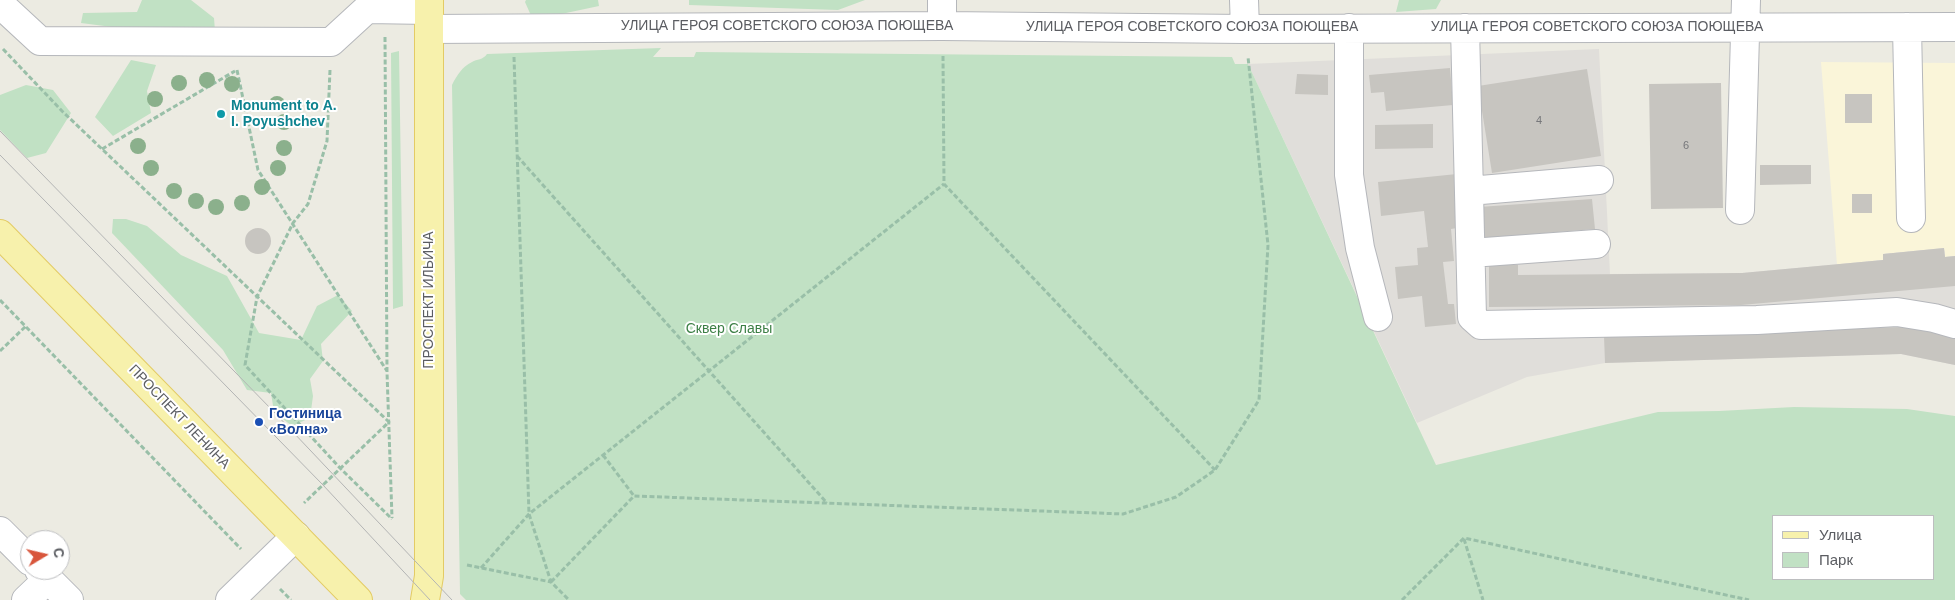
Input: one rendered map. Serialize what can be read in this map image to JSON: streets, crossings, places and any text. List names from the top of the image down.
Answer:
{
  "streets": {
    "main road": ["ПРОСПЕКТ ИЛЬИЧА", "ПРОСПЕКТ ЛЕНИНА"],
    "street": ["УЛИЦА ГЕРОЯ СОВЕТСКОГО СОЮЗА ПОЮЩЕВА"]
  },
  "crossings": [
    ["УЛИЦА ГЕРОЯ СОВЕТСКОГО СОЮЗА ПОЮЩЕВА", "ПРОСПЕКТ ИЛЬИЧА"]
  ],
  "parks": ["Сквер Славы"],
  "places": ["Monument to A. I. Poyushchev", "Гостиница «Волна»"],
  "house_numbers": ["4", "6"],
  "legend": ["Улица", "Парк"],
  "north": "right"
}
